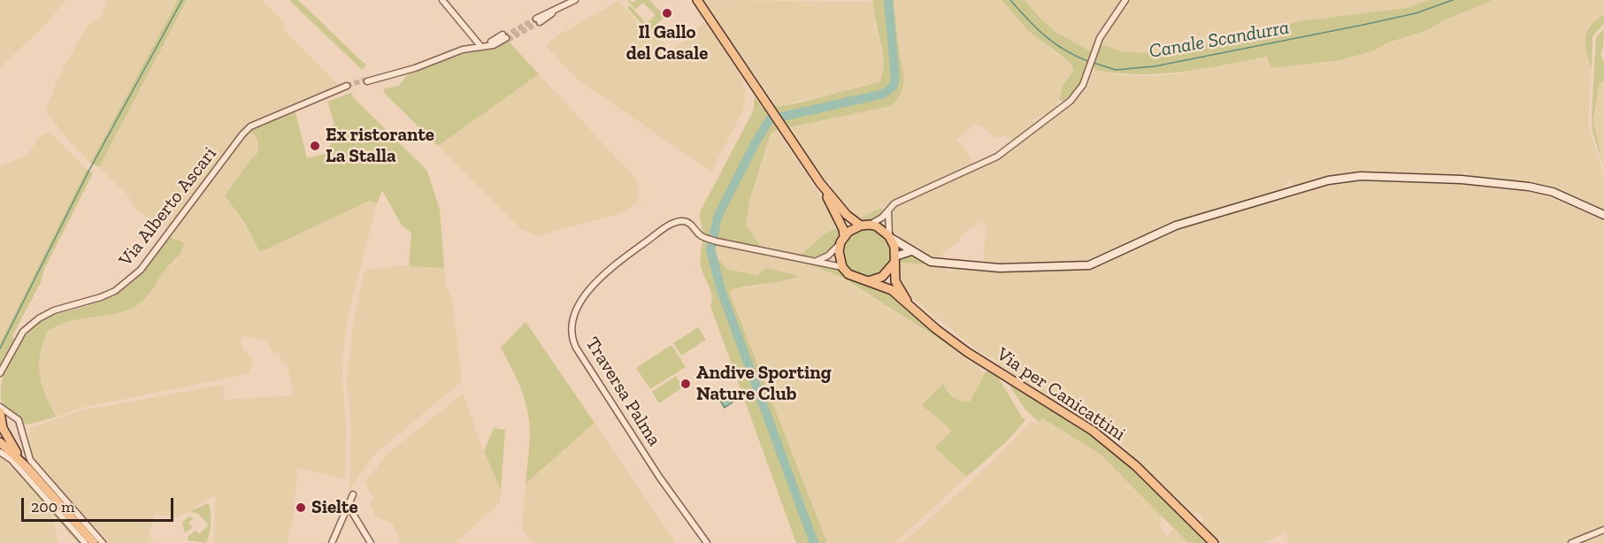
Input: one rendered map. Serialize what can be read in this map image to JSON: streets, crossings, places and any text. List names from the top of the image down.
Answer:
{
  "streets": {
    "main road": ["Via per Canicattini"],
    "street": ["Via Alberto Ascari", "Traversa Palma"]
  },
  "water": ["Canale Scandurra"],
  "places": [
    "Il Gallo del Casale",
    "Ex ristorante La Stalla",
    "Andive Sporting Nature Club",
    "Sielte"
  ],
  "scale_bar": "200 m"
}
